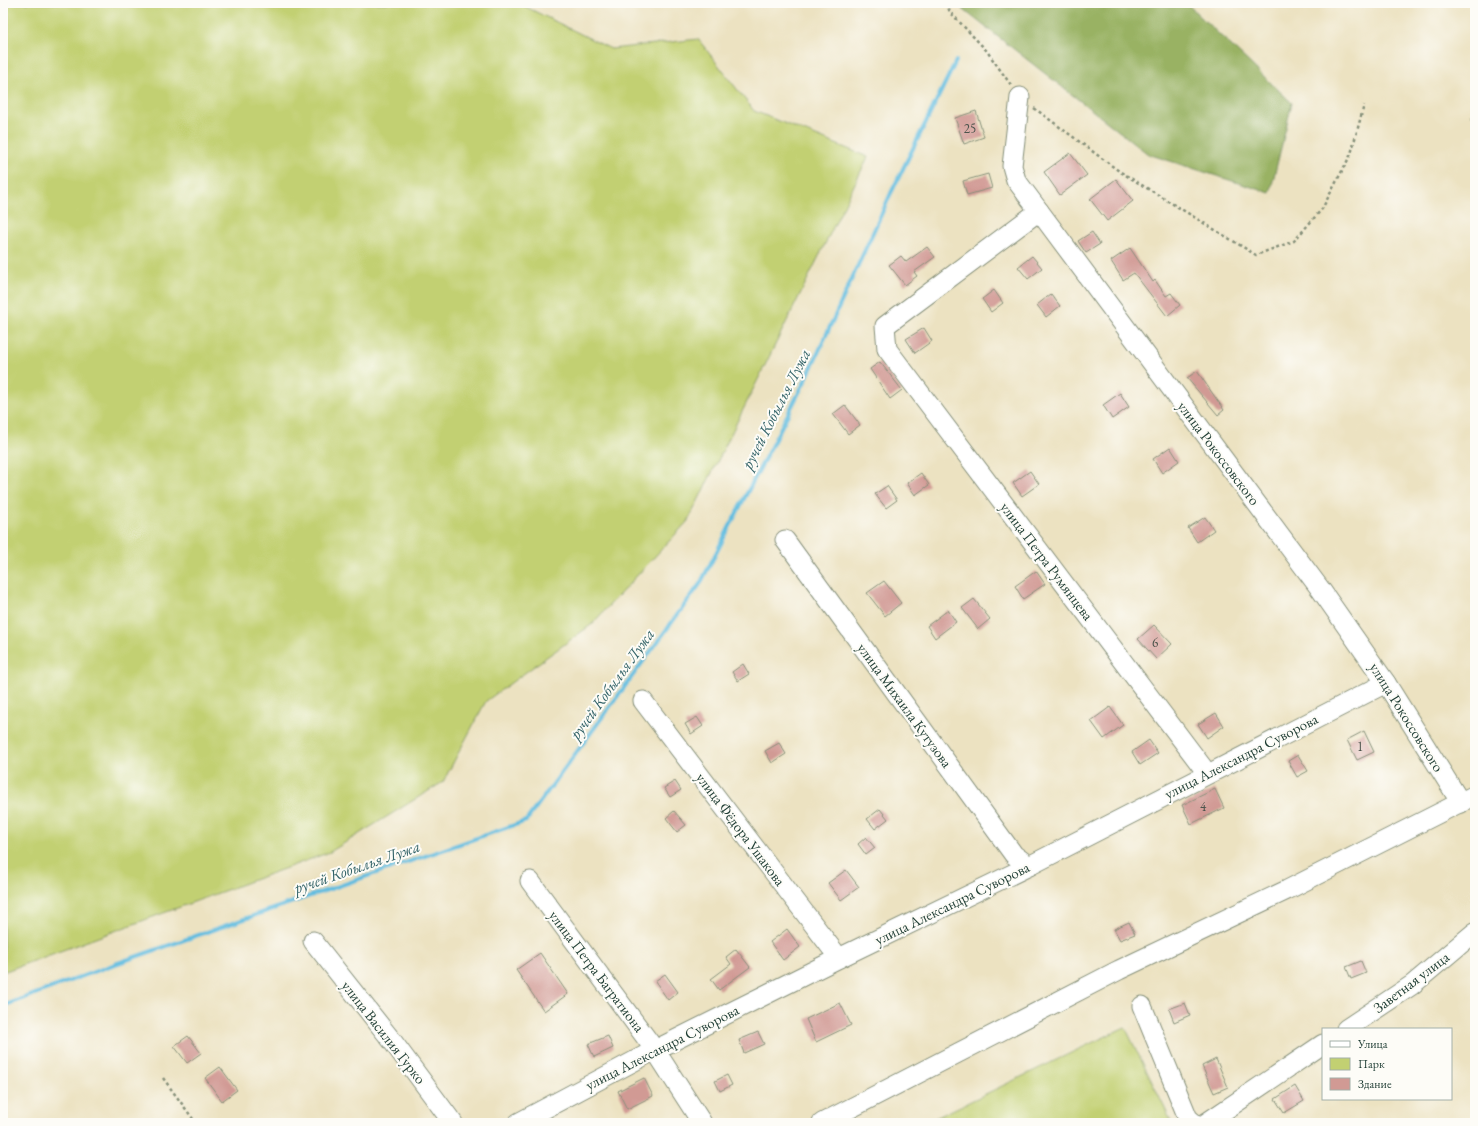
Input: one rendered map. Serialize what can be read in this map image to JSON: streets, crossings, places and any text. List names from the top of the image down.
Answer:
{
  "streets": {
    "street": [
      "улица Рокоссовского",
      "улица Петра Румянцева",
      "улица Михаила Кутузова",
      "улица Александра Суворова",
      "улица Фёдора Ушакова",
      "улица Петра Багратиона",
      "Заветная улица",
      "улица Василия Гурко"
    ]
  },
  "crossings": [
    ["улица Рокоссовского", "улица Петра Румянцева"],
    ["улица Рокоссовского", "улица Александра Суворова"],
    ["улица Петра Румянцева", "улица Александра Суворова"],
    ["улица Михаила Кутузова", "улица Александра Суворова"],
    ["улица Александра Суворова", "улица Фёдора Ушакова"],
    ["улица Александра Суворова", "улица Петра Багратиона"]
  ],
  "water": ["ручей Кобылья Лужа"],
  "house_numbers": [
    "25",
    "6",
    "1",
    "4"
  ],
  "legend": ["Улица", "Парк", "Здание"]
}
